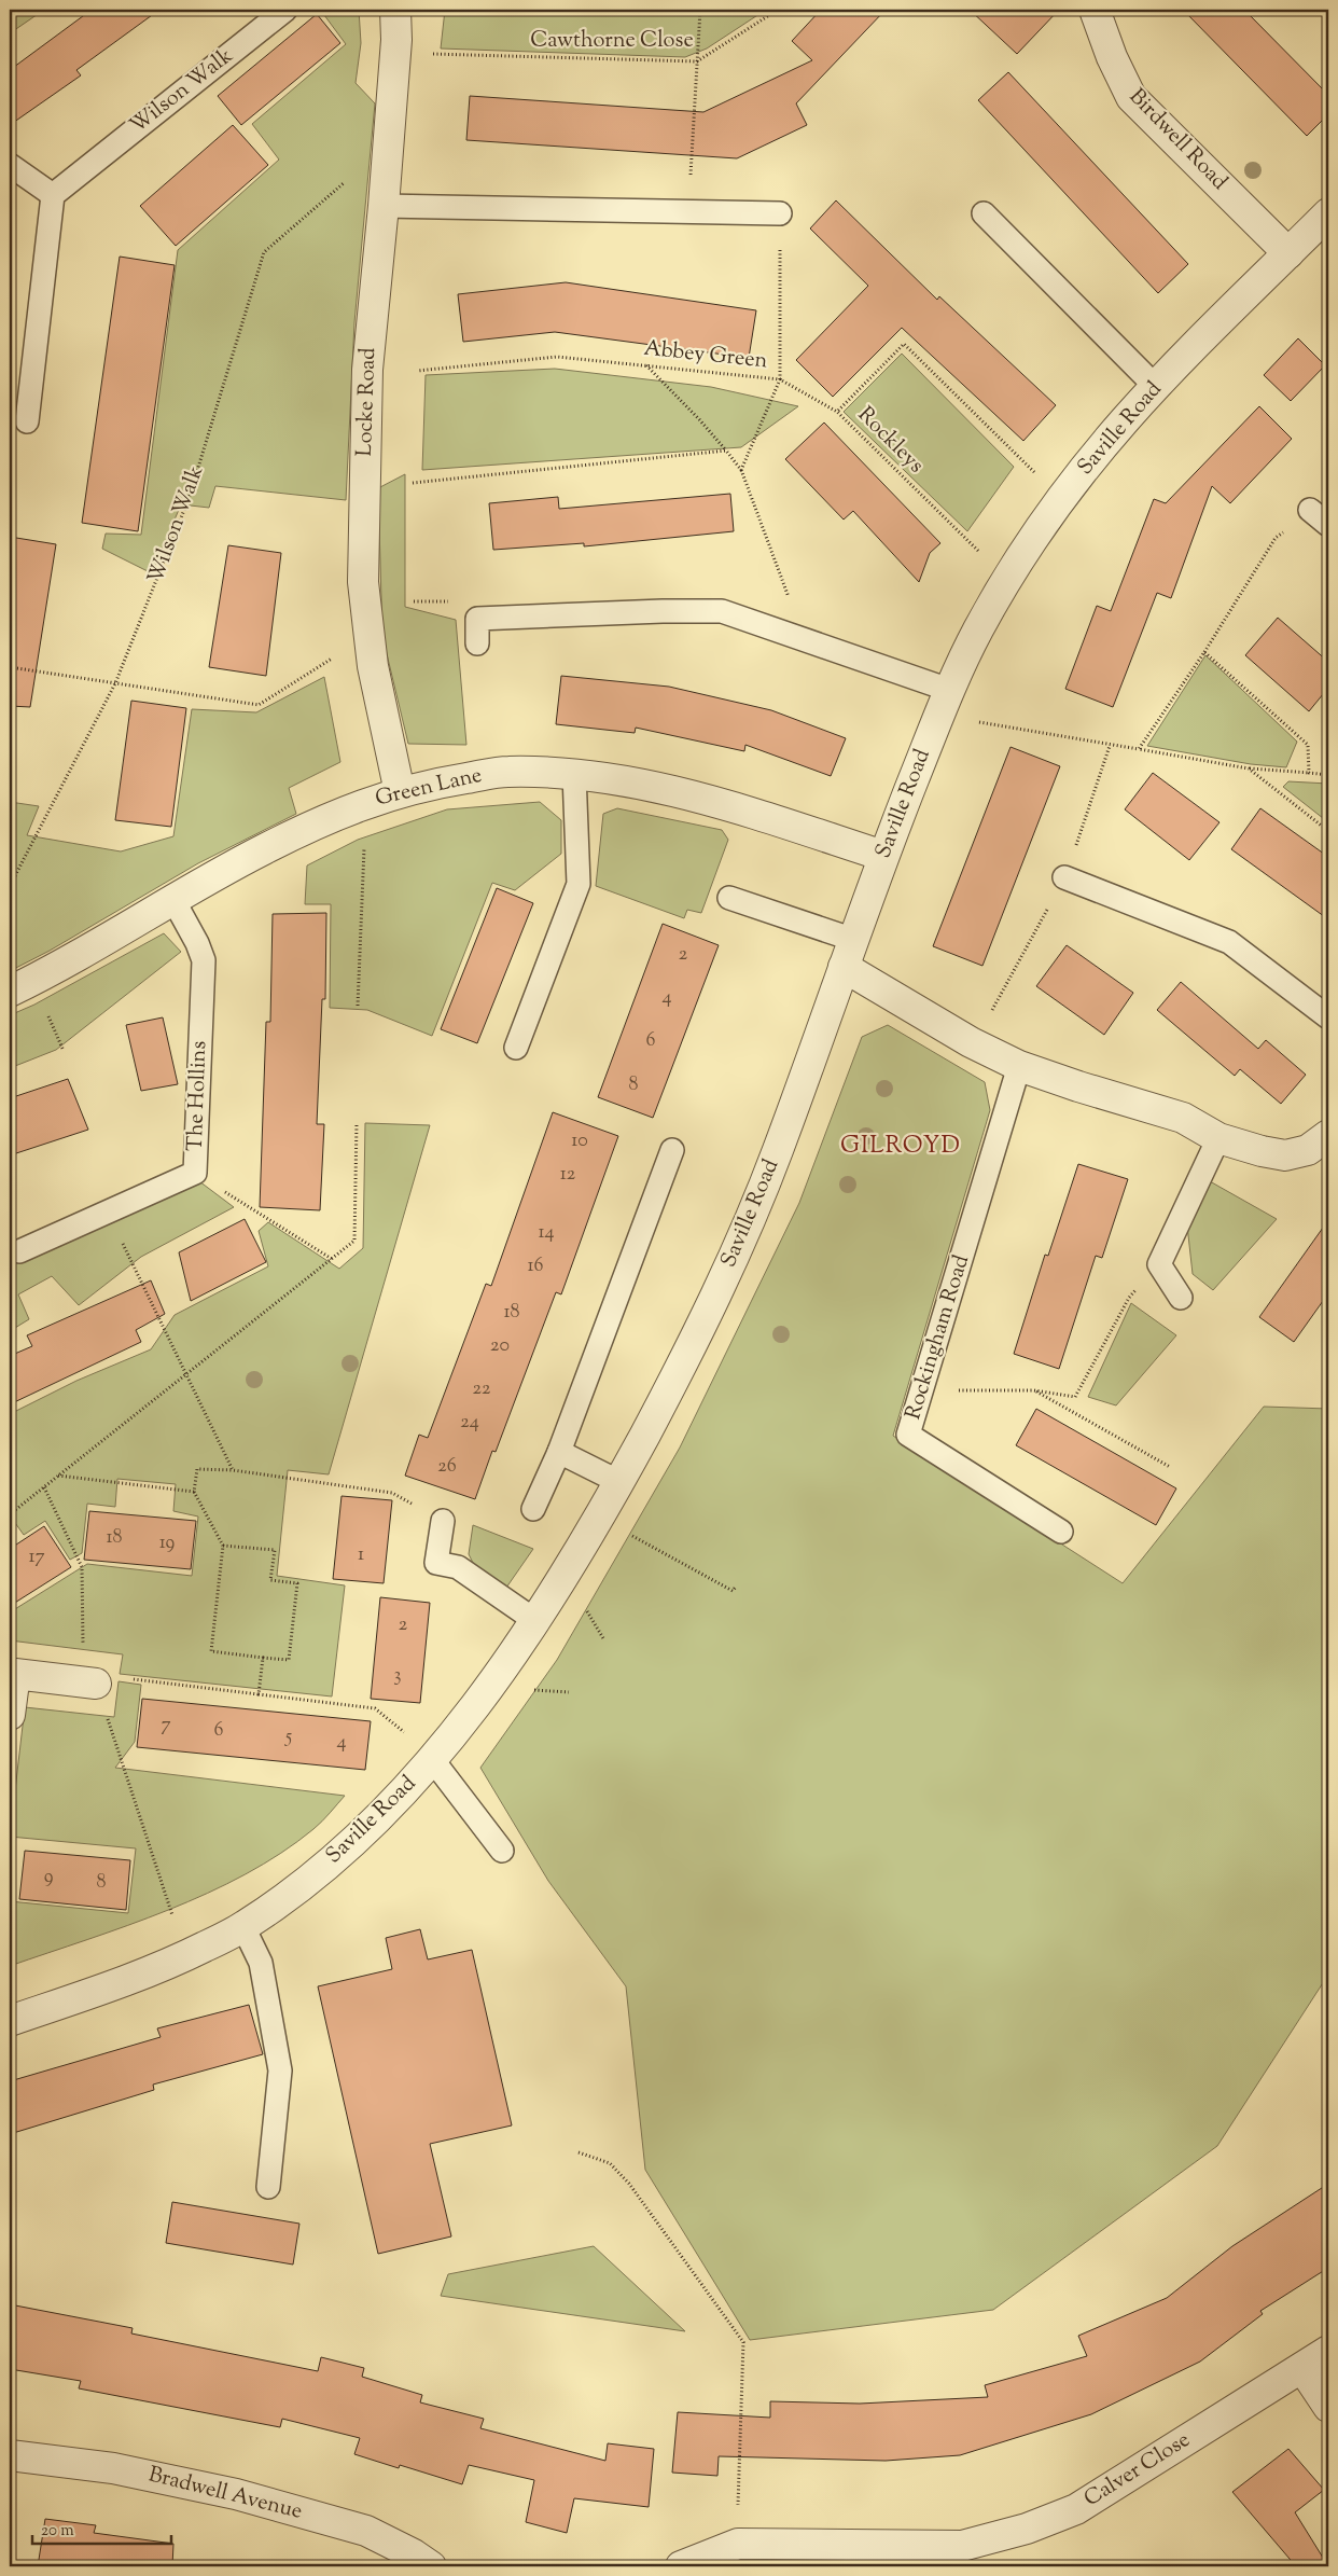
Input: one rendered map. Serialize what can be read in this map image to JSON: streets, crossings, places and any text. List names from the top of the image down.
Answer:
{
  "streets": {
    "street": [
      "Birdwell Road",
      "Locke Road",
      "Saville Road",
      "Green Lane",
      "Calver Close",
      "Bradwell Avenue"
    ],
    "lane": ["Wilson Walk", "The Hollins", "Rockingham Road"],
    "path": ["Cawthorne Close", "Abbey Green", "Rockleys"]
  },
  "crossings": [
    ["Birdwell Road", "Saville Road"],
    ["Locke Road", "Green Lane"],
    ["Saville Road", "Rockleys"],
    ["Saville Road", "Green Lane"],
    ["Green Lane", "The Hollins"]
  ],
  "districts": ["GILROYD"],
  "house_numbers": [
    "2",
    "4",
    "6",
    "8",
    "10",
    "12",
    "14",
    "16",
    "18",
    "20",
    "22",
    "24",
    "26",
    "18",
    "19",
    "1",
    "17",
    "2",
    "3",
    "7",
    "6",
    "5",
    "4",
    "9",
    "8"
  ],
  "scale_bar": "20 m"
}
